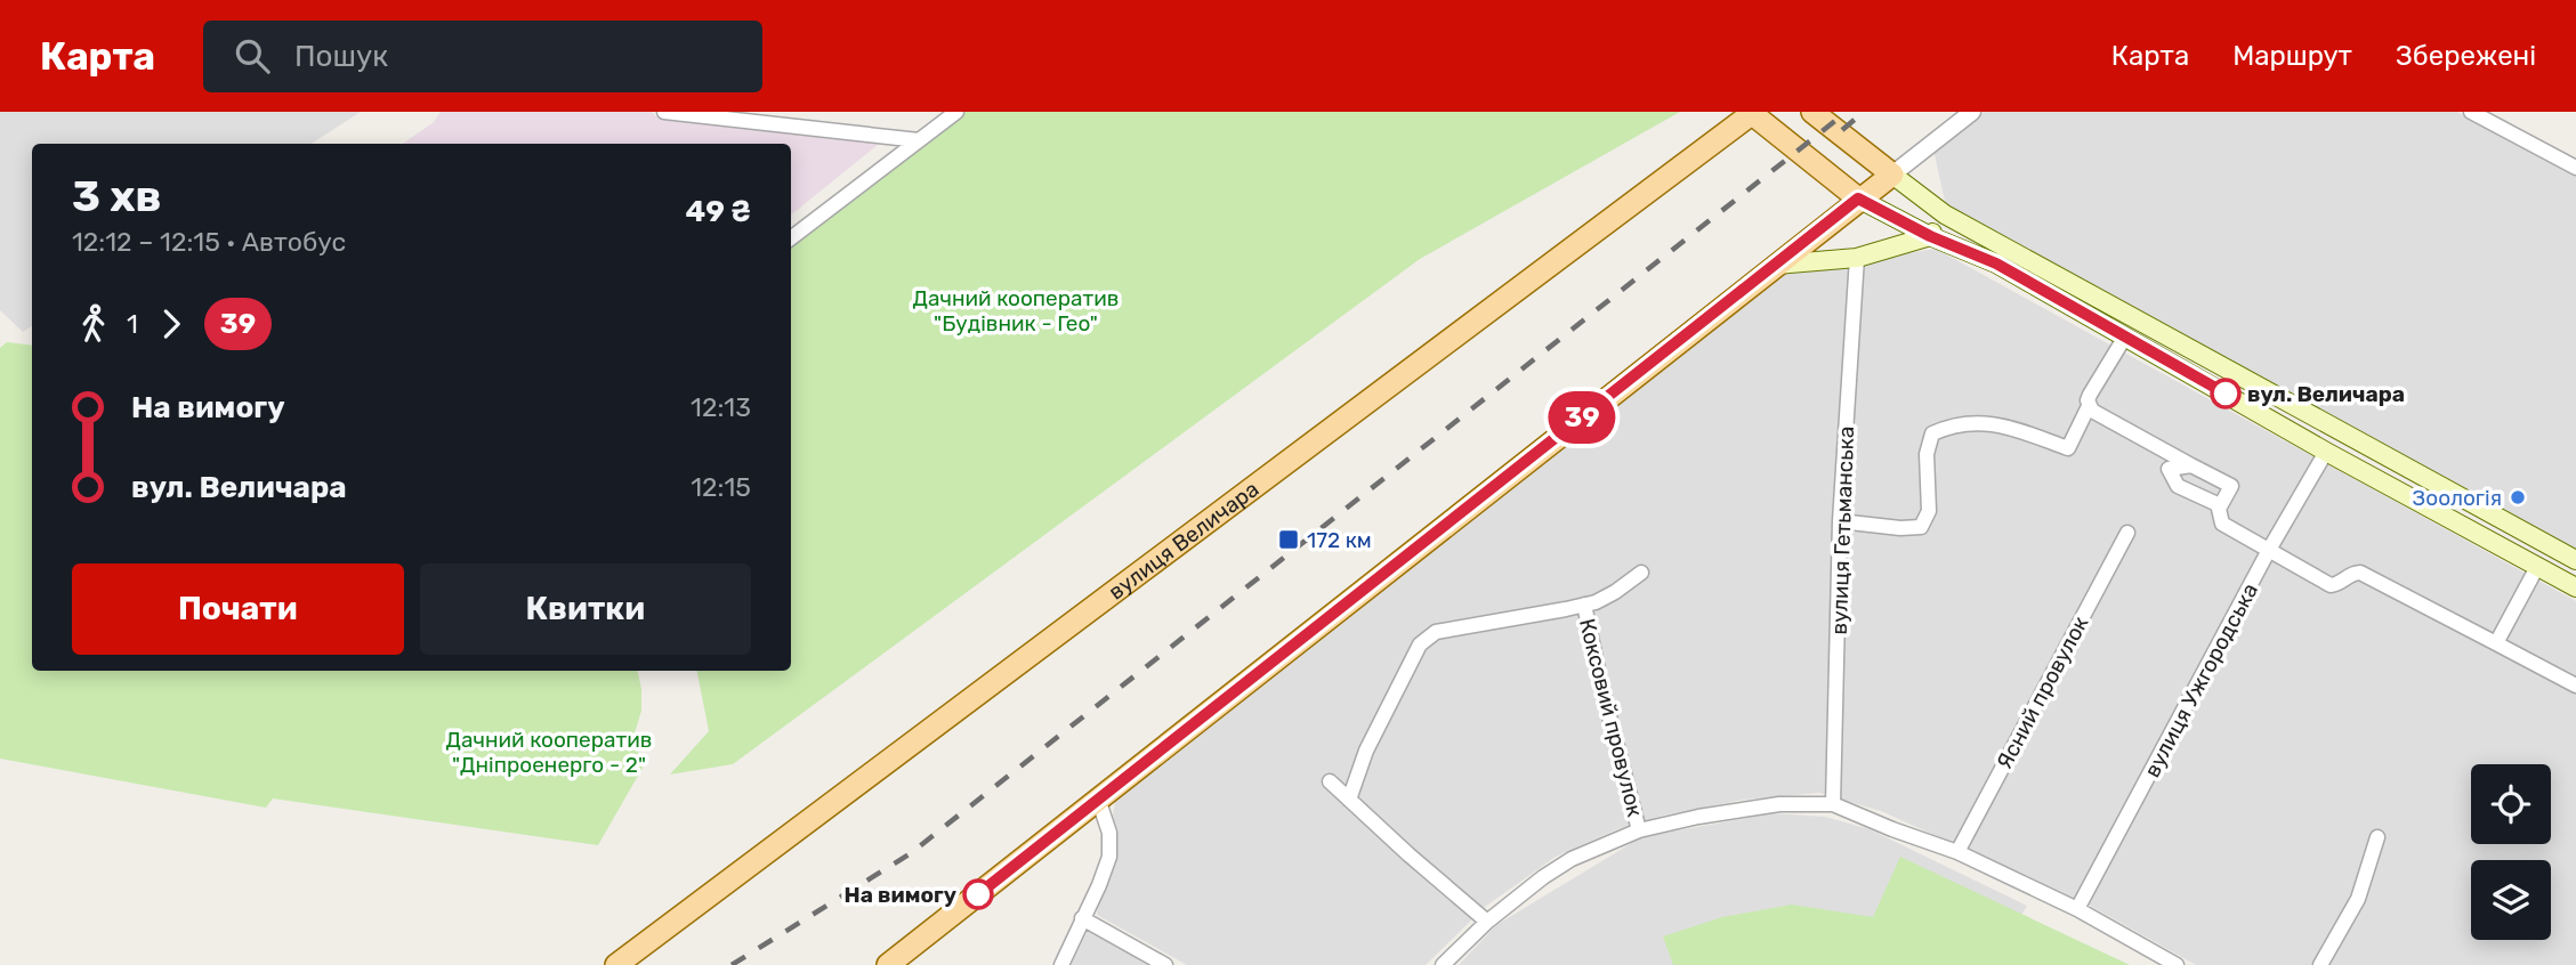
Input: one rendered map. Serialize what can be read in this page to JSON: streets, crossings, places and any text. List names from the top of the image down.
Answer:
{
  "streets": {
    "main road": ["вулиця Величара"],
    "street": [
      "вулиця Гетьманська",
      "вулиця Ужгородська",
      "Ясний провулок",
      "Коксовий провулок"
    ]
  },
  "parks": ["Дачний кооператив \"Будівник - Гео\"", "Дачний кооператив \"Дніпроенерго - 2\""],
  "places": {
    "other": ["вул. Величара", "Зоологія", "На вимогу"],
    "transit": ["172 км"]
  },
  "lines": ["bus line 39"],
  "page": {
    "header": "Карта",
    "search": "Пошук",
    "nav": ["Карта", "Маршрут", "Збережені"],
    "on_map": "39",
    "heading": ["3 хв", "12:12 – 12:15 · Автобус", "49 ₴"],
    "legs": ["1", "39"],
    "list": [
      {
        "name": "На вимогу",
        "value": "12:13"
      },
      {
        "name": "вул. Величара",
        "value": "12:15"
      }
    ],
    "buttons": ["Почати", "Квитки"]
  }
}
